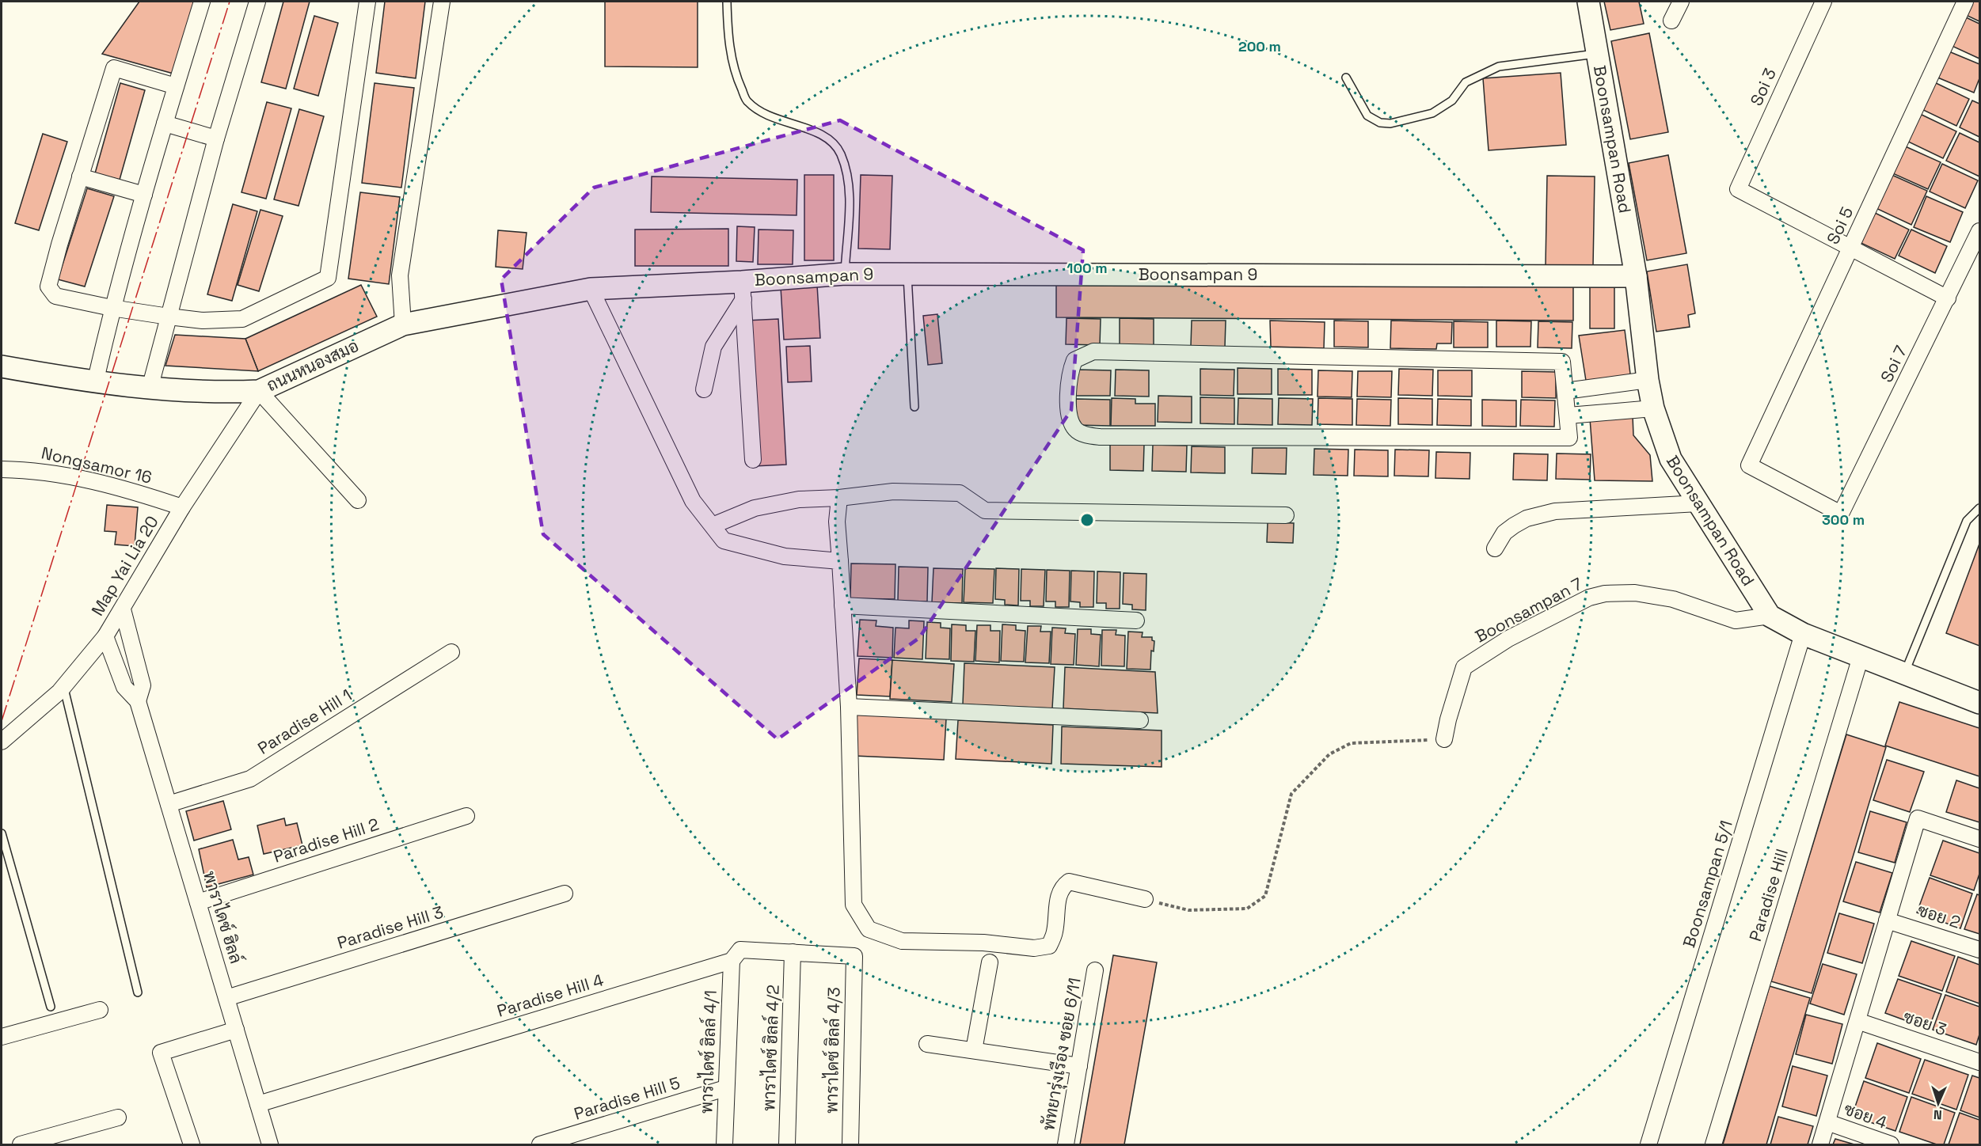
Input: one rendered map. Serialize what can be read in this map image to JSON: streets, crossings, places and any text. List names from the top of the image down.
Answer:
{
  "streets": {
    "street": [
      "Soi 3",
      "Boonsampan Road",
      "Soi 5",
      "Boonsampan 9",
      "Soi 7",
      "ถนนหนองสมอ",
      "Nongsamor 16",
      "Map Yai Lia 20",
      "Boonsampan 7",
      "Paradise Hill 1",
      "Paradise Hill 2",
      "Boonsampan 5/1",
      "Paradise Hill",
      "ซอย 2",
      "พาราไดซ์ ฮิลล์",
      "Paradise Hill 3",
      "Paradise Hill 4",
      "ซอย 3",
      "พาราไดซ์ ฮิลล์ 4/2",
      "พาราไดซ์ ฮิลล์ 4/3",
      "พาราไดซ์ ฮิลล์ 4/1",
      "พัทยารุ่งเรือง ซอย 6/11",
      "Paradise Hill 5",
      "ซอย 4"
    ]
  },
  "crossings": [
    ["Soi 3", "Soi 5"],
    ["Boonsampan Road", "Boonsampan 9"],
    ["Boonsampan Road", "Boonsampan 7"],
    ["Boonsampan Road", "Boonsampan 5/1"],
    ["Boonsampan Road", "Paradise Hill"],
    ["Soi 5", "Soi 7"],
    ["Boonsampan 9", "ถนนหนองสมอ"],
    ["ถนนหนองสมอ", "Map Yai Lia 20"],
    ["Nongsamor 16", "Map Yai Lia 20"],
    ["Map Yai Lia 20", "พาราไดซ์ ฮิลล์"],
    ["Paradise Hill 1", "พาราไดซ์ ฮิลล์"],
    ["Paradise Hill 2", "พาราไดซ์ ฮิลล์"],
    ["พาราไดซ์ ฮิลล์", "Paradise Hill 3"],
    ["พาราไดซ์ ฮิลล์", "Paradise Hill 4"],
    ["Paradise Hill 4", "พาราไดซ์ ฮิลล์ 4/2"],
    ["Paradise Hill 4", "พาราไดซ์ ฮิลล์ 4/3"],
    ["Paradise Hill 4", "พาราไดซ์ ฮิลล์ 4/1"],
    ["พาราไดซ์ ฮิลล์ 4/1", "Paradise Hill 5"]
  ],
  "north": "bottom",
  "rings": ["200 m", "100 m", "300 m"]
}
